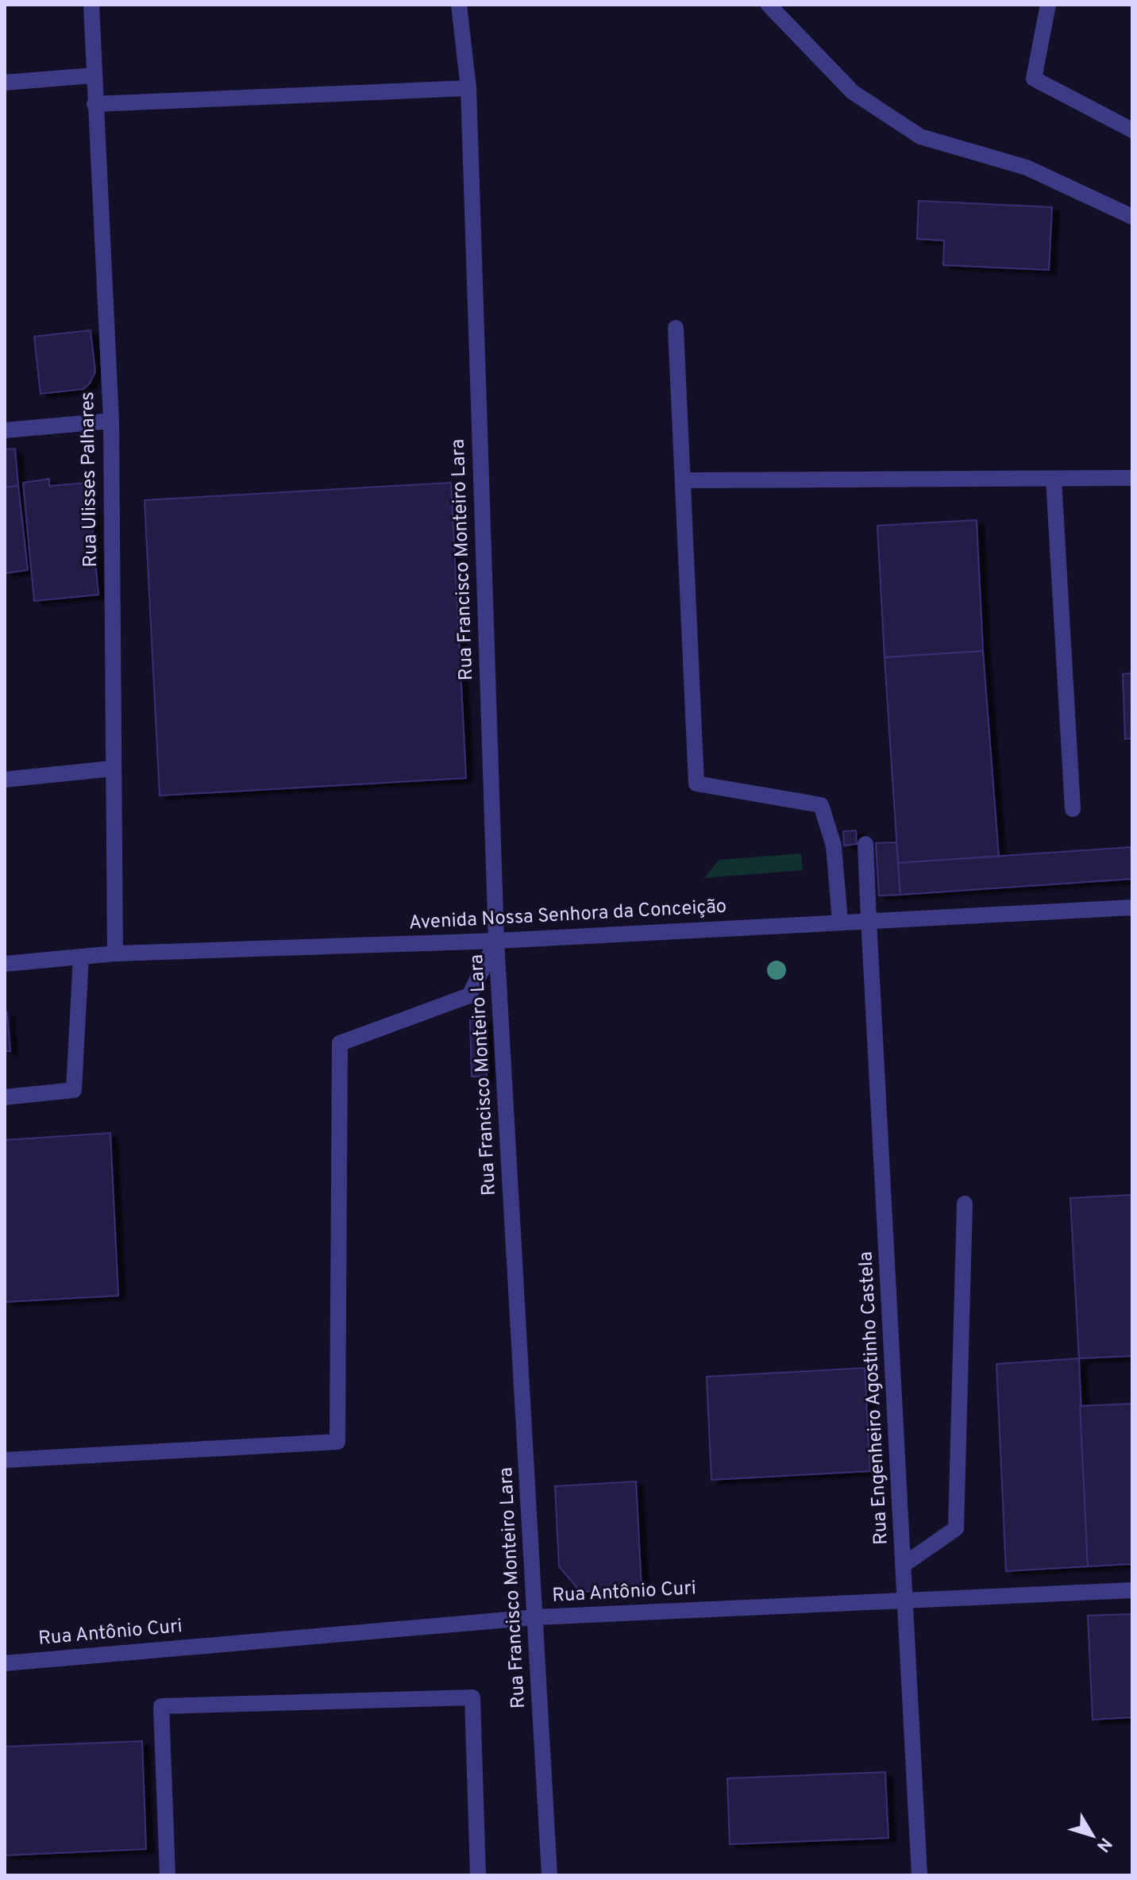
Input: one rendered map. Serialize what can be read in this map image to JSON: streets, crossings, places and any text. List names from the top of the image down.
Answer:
{
  "streets": {
    "street": [
      "Rua Ulisses Palhares",
      "Rua Francisco Monteiro Lara",
      "Avenida Nossa Senhora da Conceição",
      "Rua Engenheiro Agostinho Castela",
      "Rua Antônio Curi"
    ]
  },
  "crossings": [
    ["Rua Ulisses Palhares", "Avenida Nossa Senhora da Conceição"],
    ["Rua Francisco Monteiro Lara", "Avenida Nossa Senhora da Conceição"],
    ["Rua Francisco Monteiro Lara", "Rua Antônio Curi"],
    ["Avenida Nossa Senhora da Conceição", "Rua Engenheiro Agostinho Castela"],
    ["Rua Engenheiro Agostinho Castela", "Rua Antônio Curi"]
  ],
  "north": "bottom right"
}
